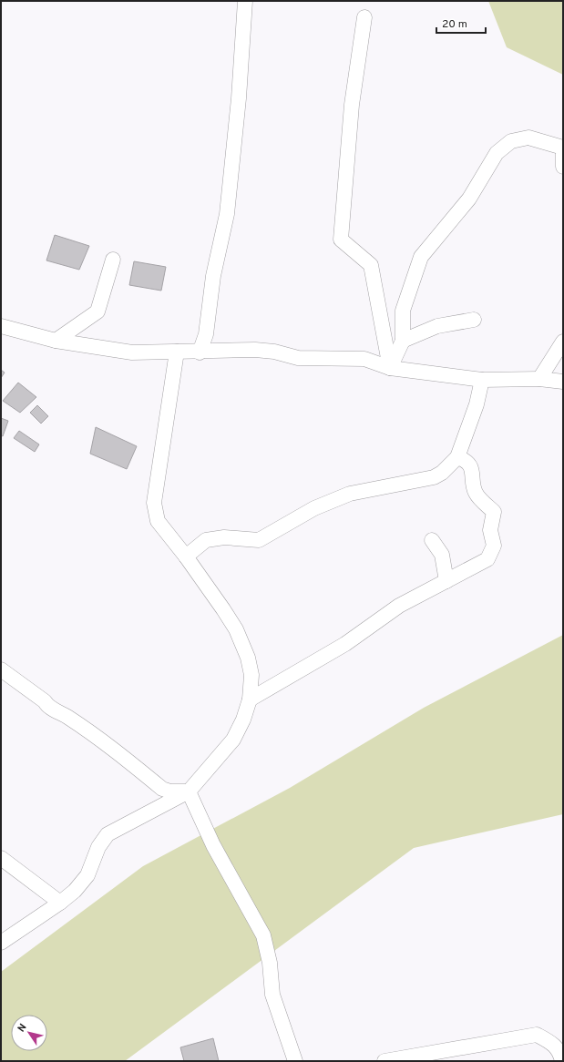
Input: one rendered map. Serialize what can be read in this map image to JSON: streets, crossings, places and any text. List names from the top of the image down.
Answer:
{
  "scale_bar": "20 m",
  "north": "top left"
}
